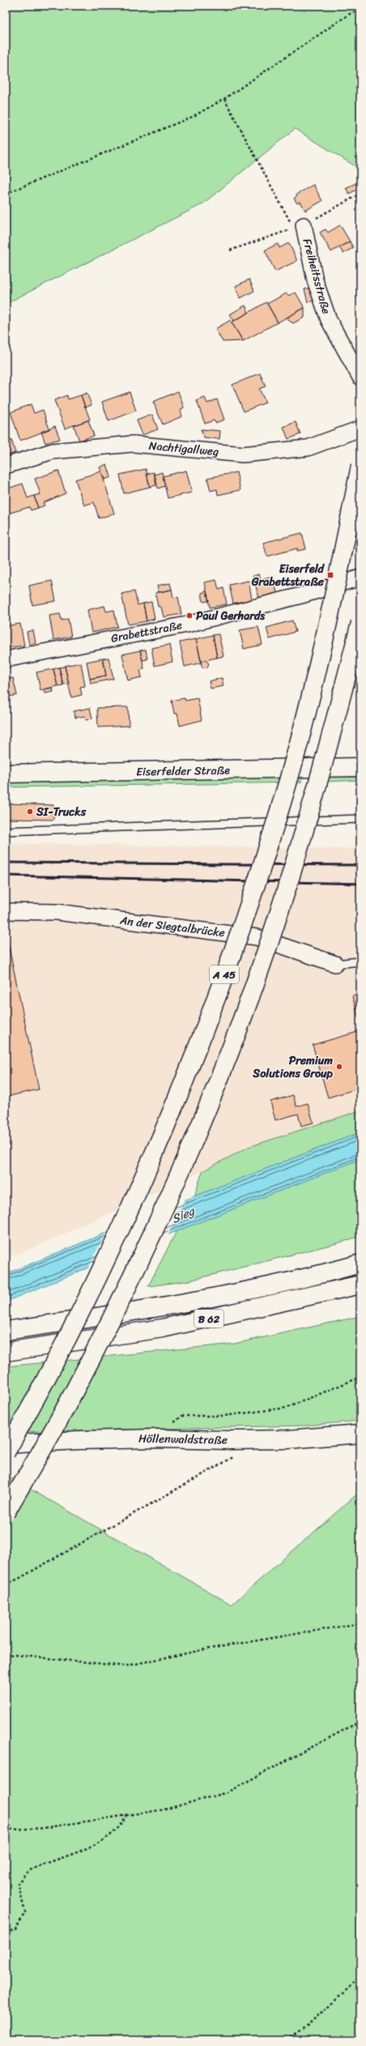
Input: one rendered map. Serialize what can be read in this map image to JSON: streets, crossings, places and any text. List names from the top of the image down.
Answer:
{
  "streets": {
    "main road": [
      "Eiserfelder Straße",
      "A 45",
      "B 62",
      "Höllenwaldstraße"
    ],
    "street": [
      "Freiheitsstraße",
      "Nachtigallweg",
      "Grabettstraße",
      "An der Siegtalbrücke"
    ]
  },
  "water": ["Sieg"],
  "places": {
    "transit": ["Eiserfeld Grabettstraße"],
    "other": ["Paul Gerhards", "SI-Trucks", "Premium Solutions Group"]
  }
}
